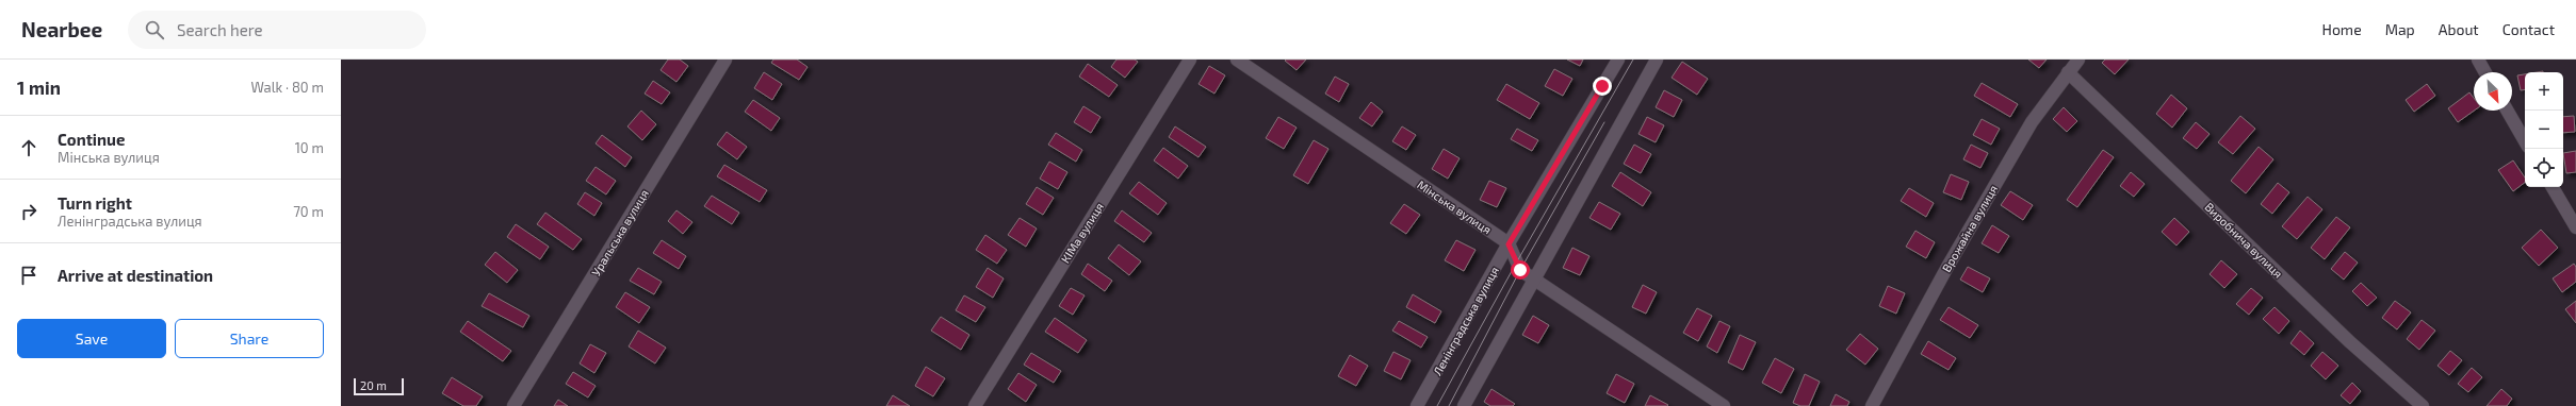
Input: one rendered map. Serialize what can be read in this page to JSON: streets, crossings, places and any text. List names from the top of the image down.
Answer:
{
  "streets": {
    "street": [
      "Мінська вулиця",
      "Врожайна вулиця",
      "Уральська вулиця",
      "КІМа вулиця",
      "Виробнича вулиця",
      "Ленінградська вулиця"
    ]
  },
  "crossings": [
    ["Мінська вулиця", "Ленінградська вулиця"],
    ["Врожайна вулиця", "Виробнича вулиця"]
  ],
  "scale_bar": "20 m",
  "north": "bottom right",
  "page": {
    "header": "Nearbee",
    "search": "Search here",
    "nav": [
      "Home",
      "Map",
      "About",
      "Contact"
    ],
    "heading": ["1 min", "Walk · 80 m"],
    "map_buttons": ["+", "−"],
    "list": [
      ["Continue", "Мінська вулиця", "10 m"],
      ["Turn right", "Ленінградська вулиця", "70 m"],
      "Arrive at destination"
    ],
    "buttons": ["Save", "Share"],
    "scale": "20 m"
  }
}
